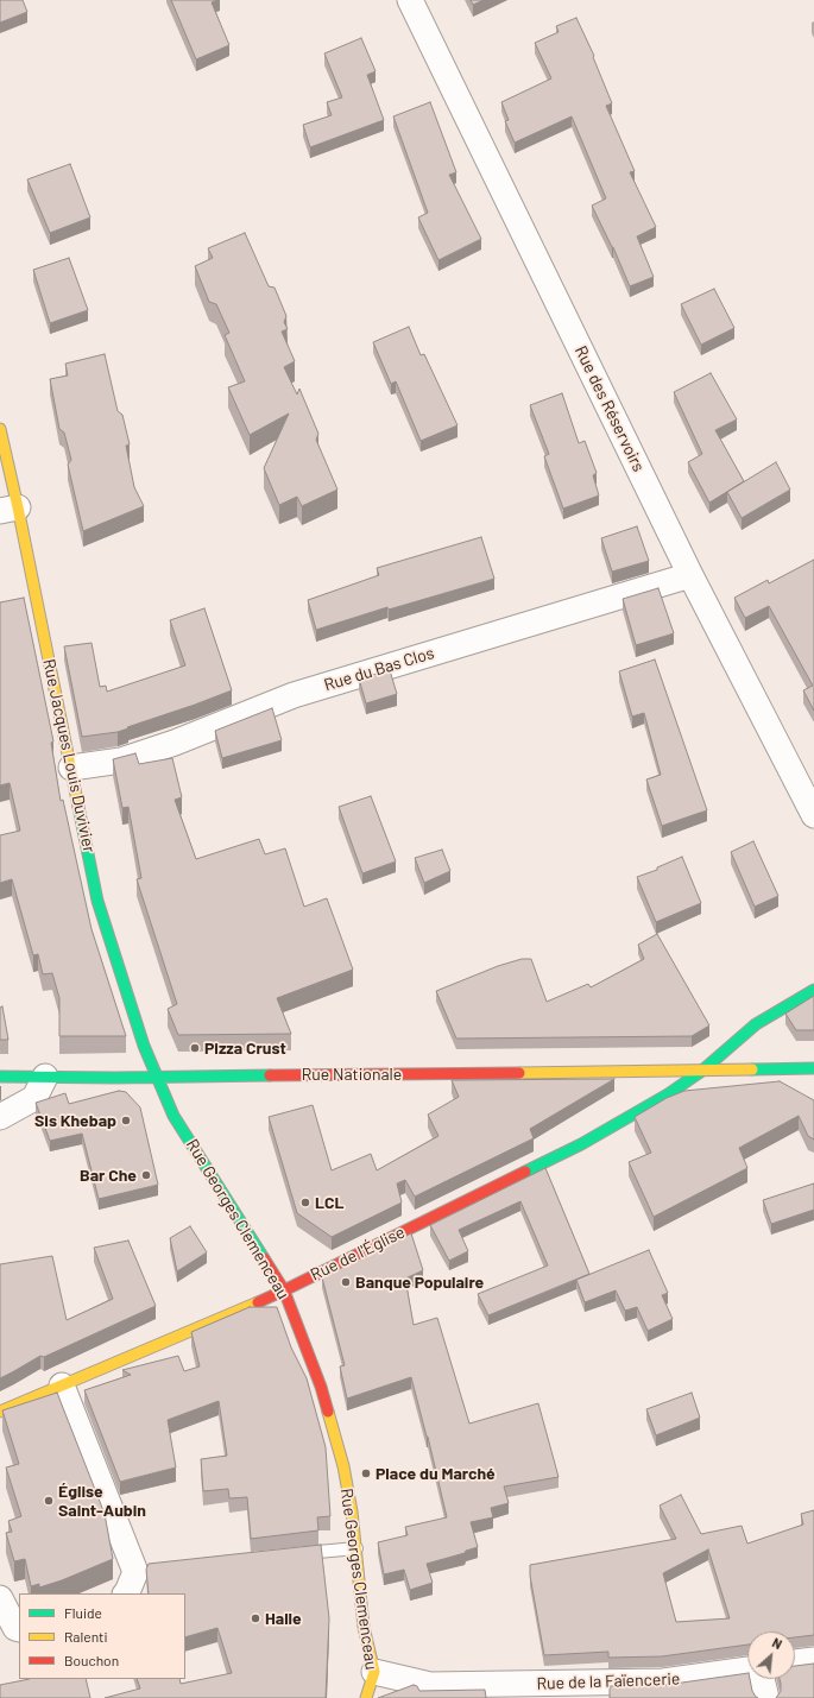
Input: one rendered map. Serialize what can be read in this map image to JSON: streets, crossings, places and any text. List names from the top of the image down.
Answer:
{
  "streets": {
    "street": [
      "Rue des Réservoirs",
      "Rue du Bas Clos",
      "Rue Jacques Louis Duvivier",
      "Rue Nationale",
      "Rue Georges Clemenceau",
      "Rue de l'Église",
      "Rue de la Faïencerie"
    ]
  },
  "crossings": [
    ["Rue des Réservoirs", "Rue du Bas Clos"],
    ["Rue du Bas Clos", "Rue Jacques Louis Duvivier"],
    ["Rue Jacques Louis Duvivier", "Rue Nationale"],
    ["Rue Jacques Louis Duvivier", "Rue Georges Clemenceau"],
    ["Rue Nationale", "Rue Georges Clemenceau"],
    ["Rue Nationale", "Rue de l'Église"],
    ["Rue Georges Clemenceau", "Rue de l'Église"],
    ["Rue Georges Clemenceau", "Rue de la Faïencerie"]
  ],
  "places": [
    "Pizza Crust",
    "Sis Khebap",
    "Bar Che",
    "LCL",
    "Banque Populaire",
    "Place du Marché",
    "Église Saint-Aubin",
    "Halle"
  ],
  "legend": ["Fluide", "Ralenti", "Bouchon"],
  "north": "top right"
}
